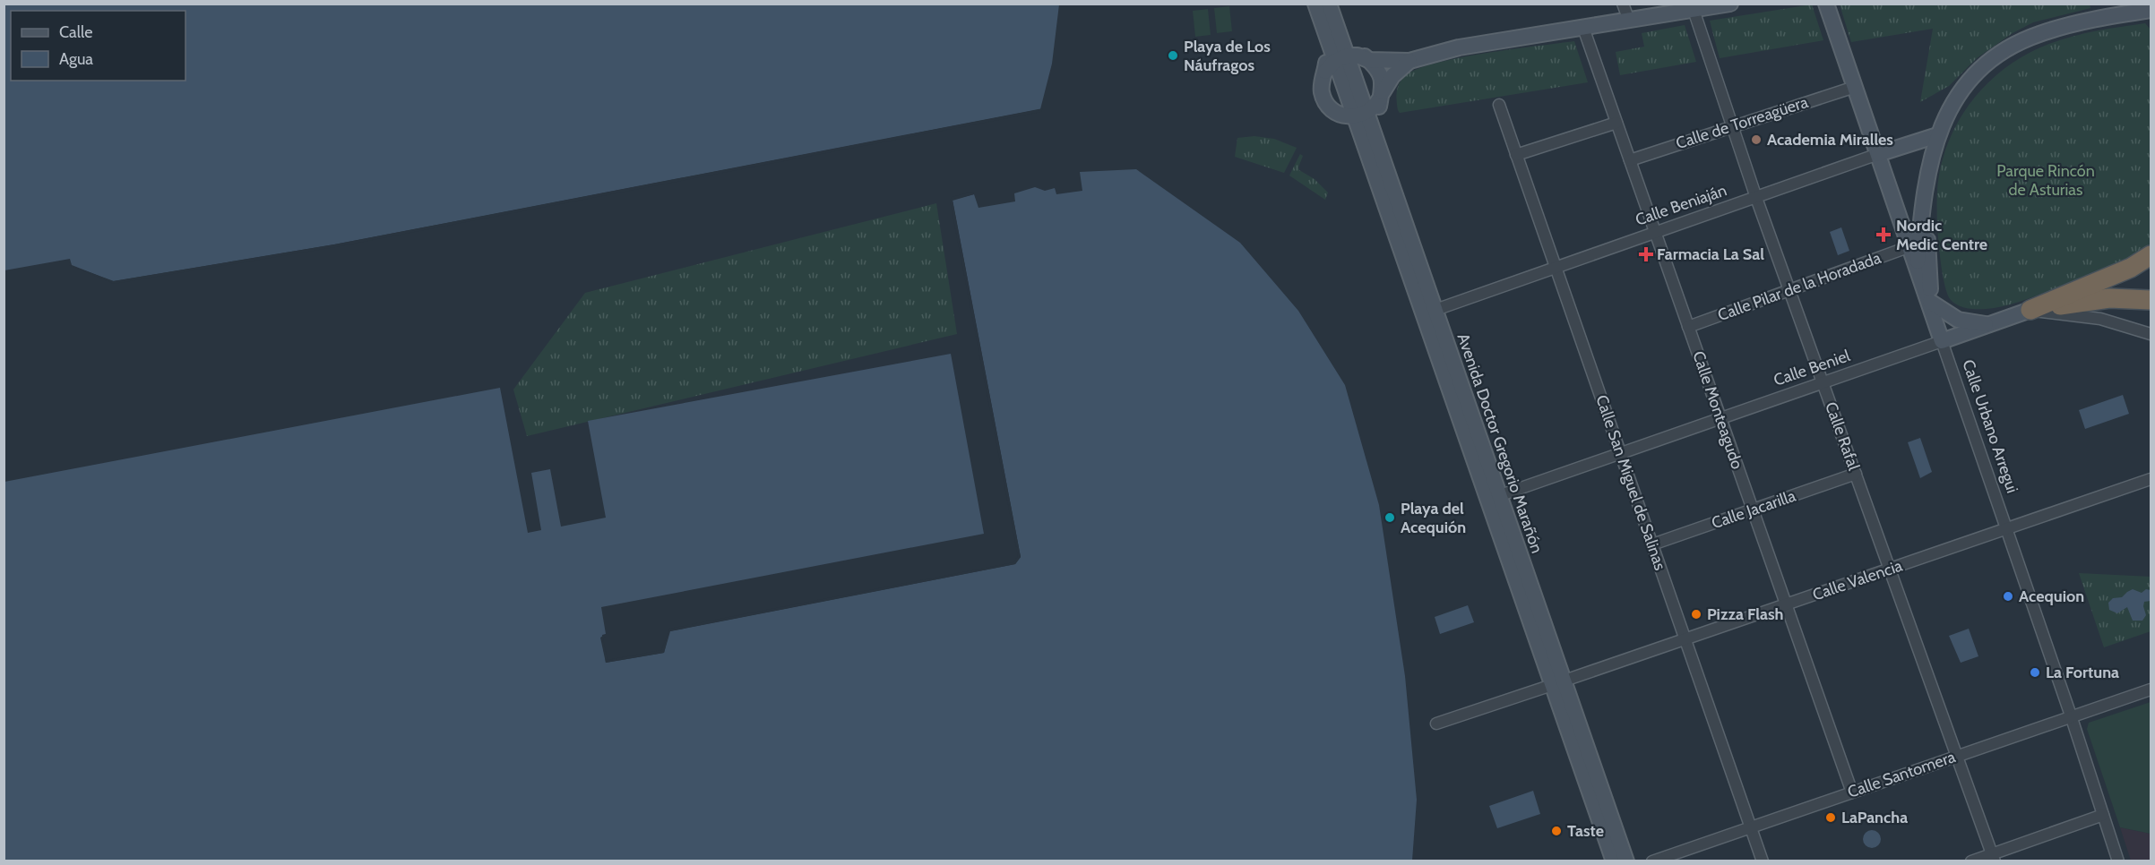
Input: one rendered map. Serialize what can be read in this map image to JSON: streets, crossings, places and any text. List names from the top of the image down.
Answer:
{
  "streets": {
    "street": [
      "Calle de Torreagüera",
      "Calle Beniaján",
      "Calle Pilar de la Horadada",
      "Calle Beniel",
      "Calle Monteagudo",
      "Calle Urbano Arregui",
      "Calle Rafal",
      "Avenida Doctor Gregorio Marañón",
      "Calle San Miguel de Salinas",
      "Calle Jacarilla",
      "Calle Valencia",
      "Calle Santomera"
    ]
  },
  "crossings": [
    ["Calle de Torreagüera", "Calle Monteagudo"],
    ["Calle de Torreagüera", "Calle Urbano Arregui"],
    ["Calle de Torreagüera", "Calle Rafal"],
    ["Calle Beniaján", "Calle Monteagudo"],
    ["Calle Beniaján", "Calle Urbano Arregui"],
    ["Calle Beniaján", "Calle Rafal"],
    ["Calle Beniaján", "Avenida Doctor Gregorio Marañón"],
    ["Calle Beniaján", "Calle San Miguel de Salinas"],
    ["Calle Pilar de la Horadada", "Calle Monteagudo"],
    ["Calle Pilar de la Horadada", "Calle Urbano Arregui"],
    ["Calle Pilar de la Horadada", "Calle Rafal"],
    ["Calle Beniel", "Calle Monteagudo"],
    ["Calle Beniel", "Calle Urbano Arregui"],
    ["Calle Beniel", "Calle Rafal"],
    ["Calle Beniel", "Avenida Doctor Gregorio Marañón"],
    ["Calle Beniel", "Calle San Miguel de Salinas"],
    ["Calle Monteagudo", "Calle Jacarilla"],
    ["Calle Monteagudo", "Calle Valencia"],
    ["Calle Monteagudo", "Calle Santomera"],
    ["Calle Urbano Arregui", "Calle Valencia"],
    ["Calle Urbano Arregui", "Calle Santomera"],
    ["Calle Rafal", "Calle Jacarilla"],
    ["Calle Rafal", "Calle Valencia"],
    ["Calle Rafal", "Calle Santomera"],
    ["Avenida Doctor Gregorio Marañón", "Calle Valencia"],
    ["Calle San Miguel de Salinas", "Calle Jacarilla"],
    ["Calle San Miguel de Salinas", "Calle Valencia"],
    ["Calle San Miguel de Salinas", "Calle Santomera"]
  ],
  "parks": ["Parque Rincón de Asturias"],
  "places": {
    "other": [
      "Playa de Los Náufragos",
      "Academia Miralles",
      "Playa del Acequión",
      "Acequion",
      "Pizza Flash",
      "La Fortuna",
      "LaPancha",
      "Taste"
    ],
    "health": ["Nordic Medic Centre", "Farmacia La Sal"]
  },
  "legend": ["Calle", "Agua"]
}
